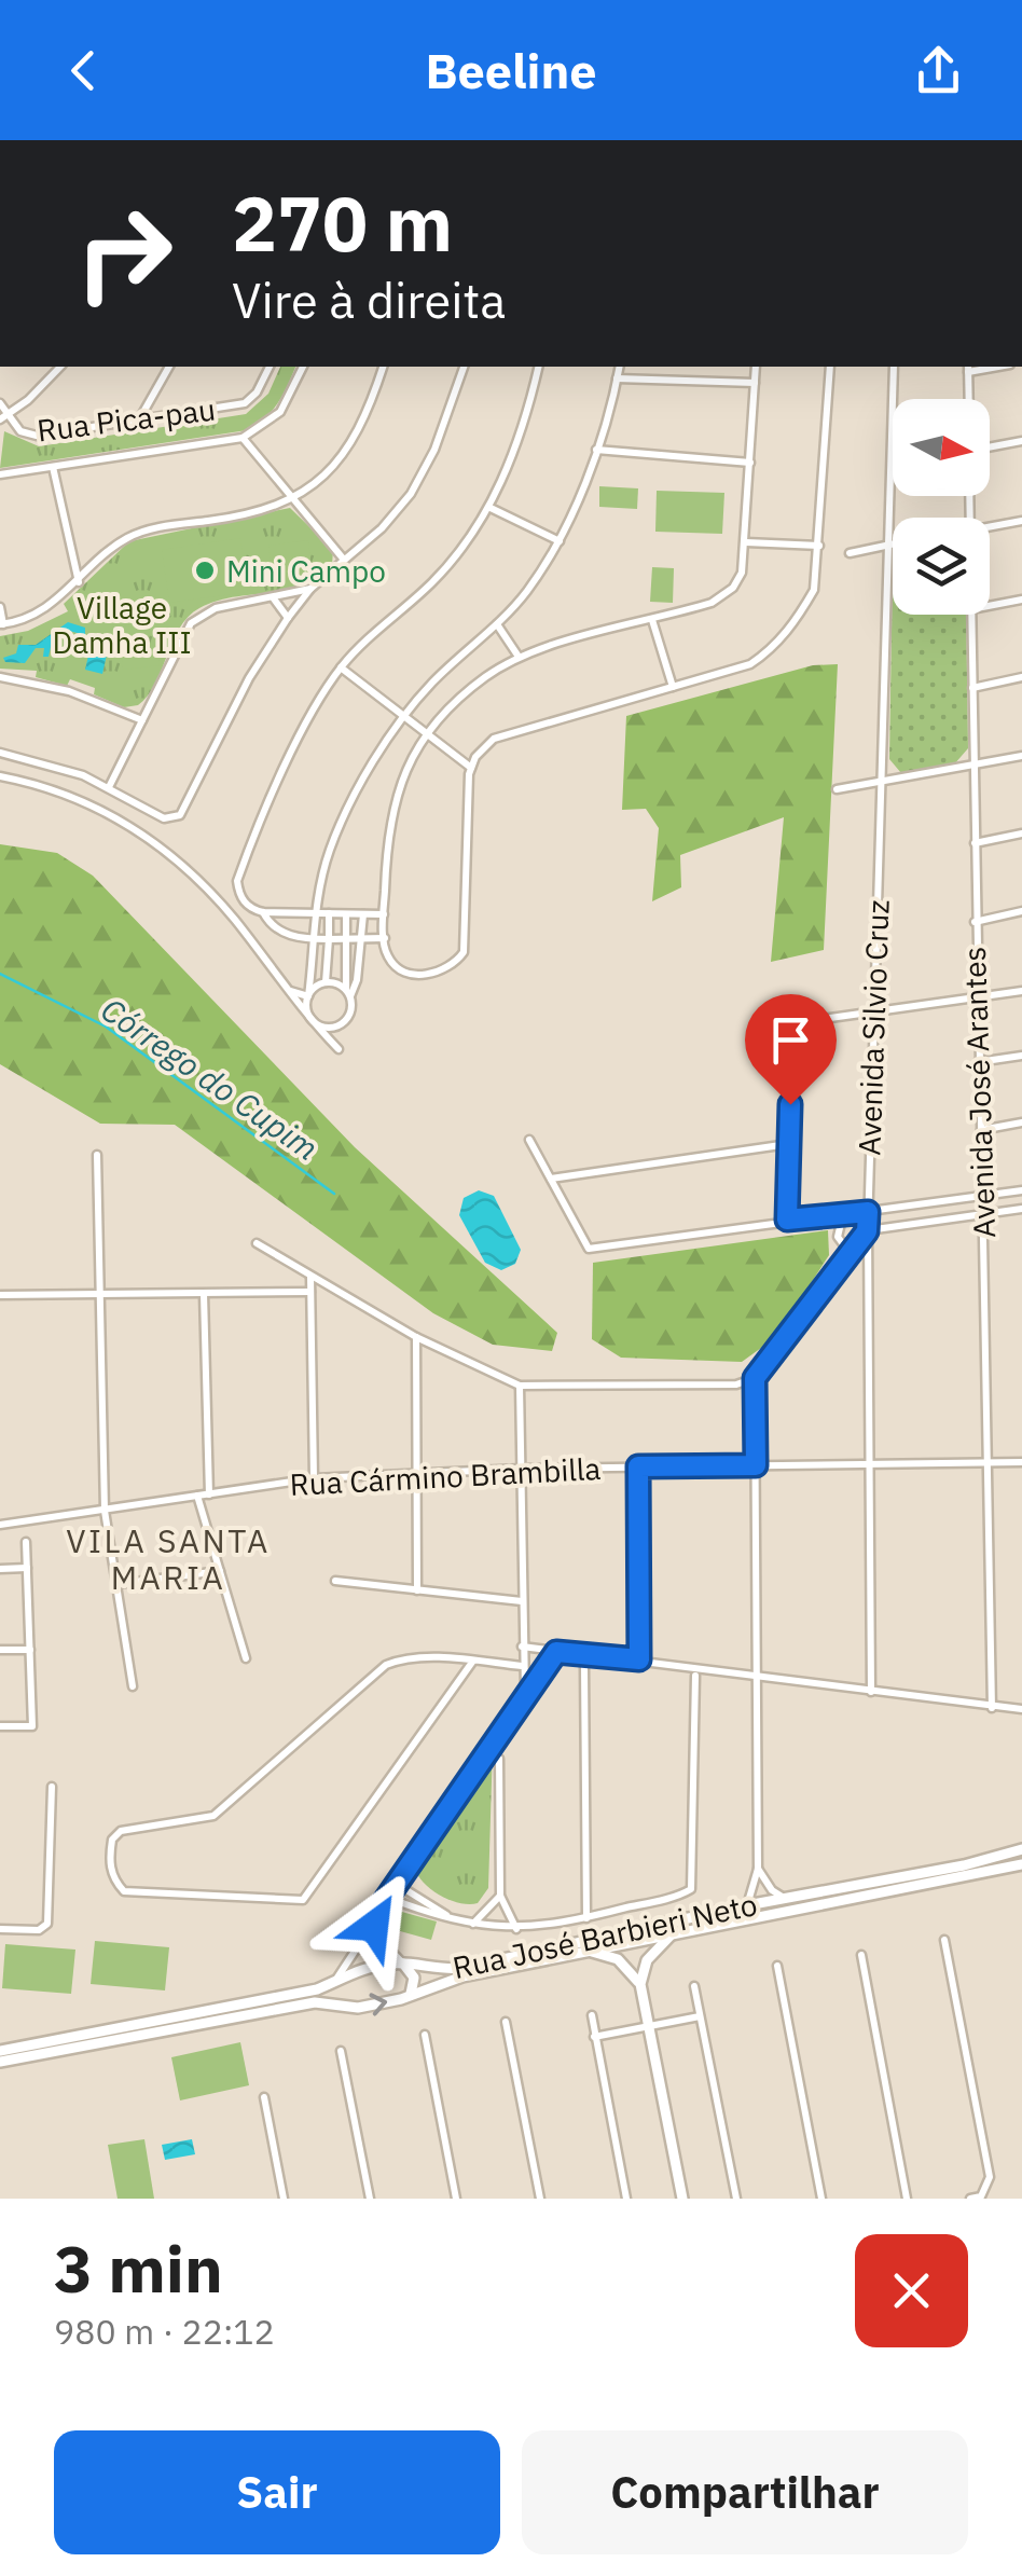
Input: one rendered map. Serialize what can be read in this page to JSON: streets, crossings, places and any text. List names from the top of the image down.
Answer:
{
  "streets": {
    "main road": ["Rua José Barbieri Neto"],
    "street": [
      "Rua Pica-pau",
      "Avenida Silvio Cruz",
      "Avenida José Arantes",
      "Rua Cármino Brambilla"
    ]
  },
  "crossings": [
    ["Avenida Silvio Cruz", "Rua Cármino Brambilla"],
    ["Avenida José Arantes", "Rua Cármino Brambilla"]
  ],
  "districts": ["VILA SANTA MARIA"],
  "water": ["Córrego do Cupim"],
  "parks": ["Village Damha III"],
  "places": ["Mini Campo"],
  "north": "right",
  "page": {
    "header": "Beeline",
    "turn": ["270 m", "Vire à direita"],
    "heading": ["3 min", "980 m · 22:12"],
    "buttons": ["Sair", "Compartilhar"]
  }
}
